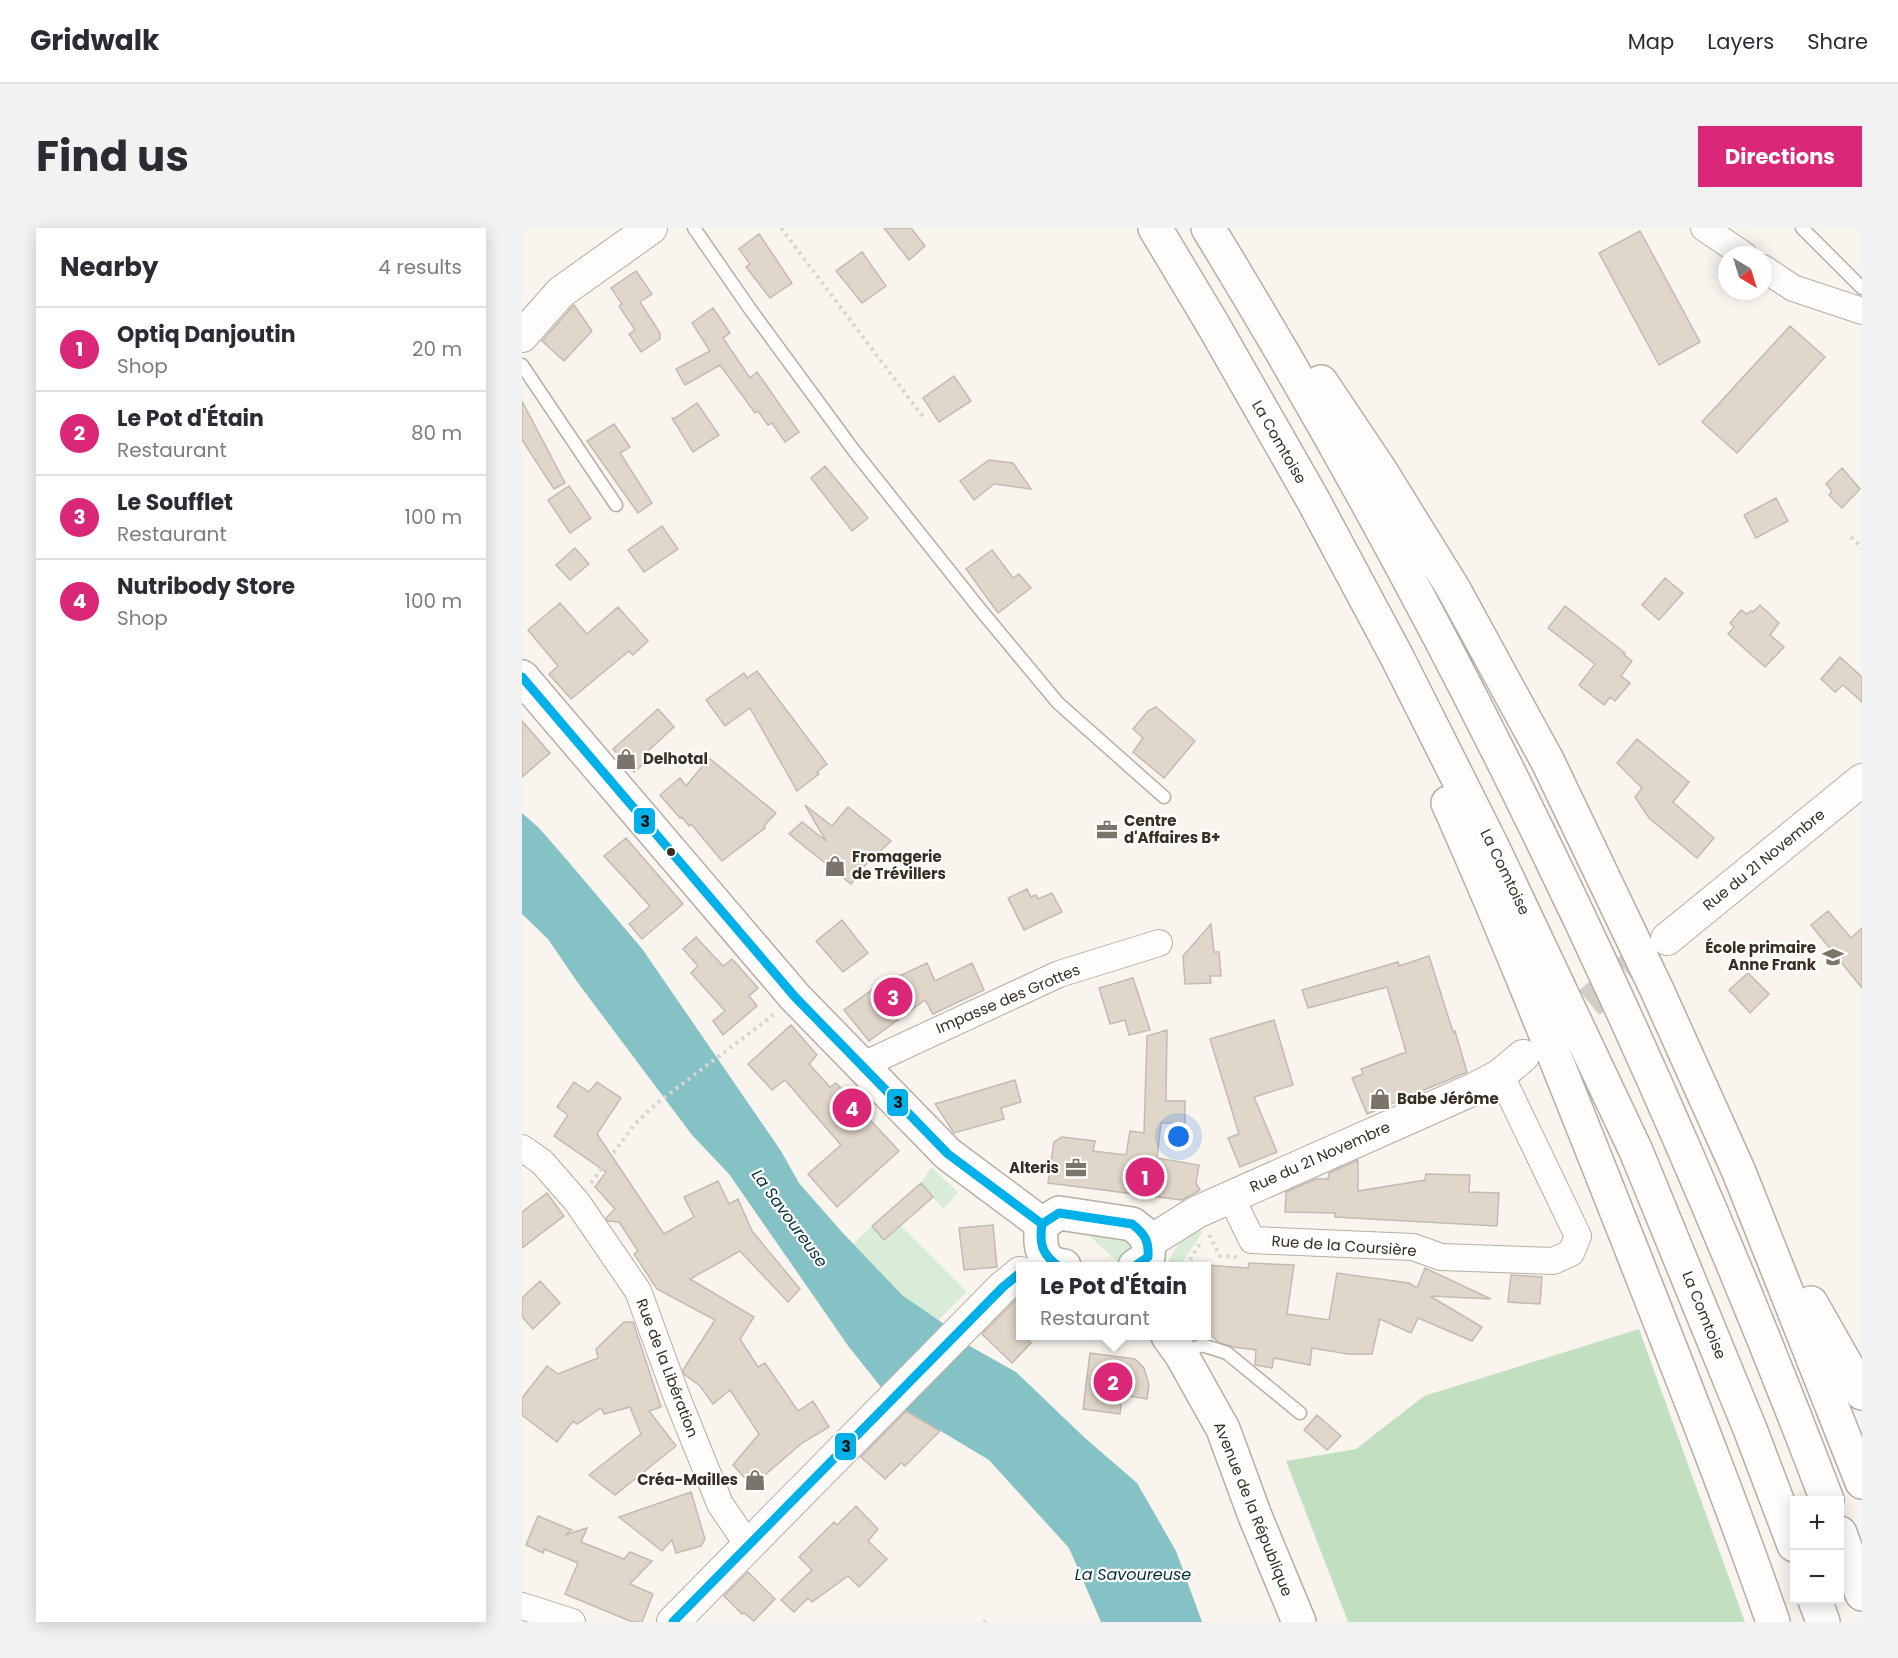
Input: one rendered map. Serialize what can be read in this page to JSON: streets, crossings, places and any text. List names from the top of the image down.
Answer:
{
  "streets": {
    "main road": ["La Comtoise", "Avenue de la République"],
    "street": [
      "Rue du 21 Novembre",
      "Impasse des Grottes",
      "Rue de la Coursière",
      "Rue de la Libération"
    ]
  },
  "crossings": [
    ["Rue du 21 Novembre", "Rue de la Coursière"]
  ],
  "water": ["La Savoureuse"],
  "places": {
    "shop": [
      "Delhotal",
      "Fromagerie de Trévillers",
      "Babe Jérôme",
      "Créa-Mailles"
    ],
    "office": ["Centre d'Affaires B+", "Alteris"],
    "school or university": ["École primaire Anne Frank"]
  },
  "lines": ["transit line 3"],
  "north": "bottom right",
  "page": {
    "header": "Gridwalk",
    "nav": ["Map", "Layers", "Share"],
    "title": "Find us",
    "buttons": "Directions",
    "heading": ["Nearby", "4 results"],
    "list": [
      {
        "mark": "1",
        "name": "Optiq Danjoutin",
        "note": "Shop",
        "value": "20 m"
      },
      {
        "mark": "2",
        "name": "Le Pot d'Étain",
        "note": "Restaurant",
        "value": "80 m"
      },
      {
        "mark": "3",
        "name": "Le Soufflet",
        "note": "Restaurant",
        "value": "100 m"
      },
      {
        "mark": "4",
        "name": "Nutribody Store",
        "note": "Shop",
        "value": "100 m"
      }
    ],
    "pins": [
      "3",
      "4",
      "1",
      "2"
    ],
    "popup": ["Le Pot d'Étain", "Restaurant"],
    "map_buttons": ["+", "−"]
  }
}
